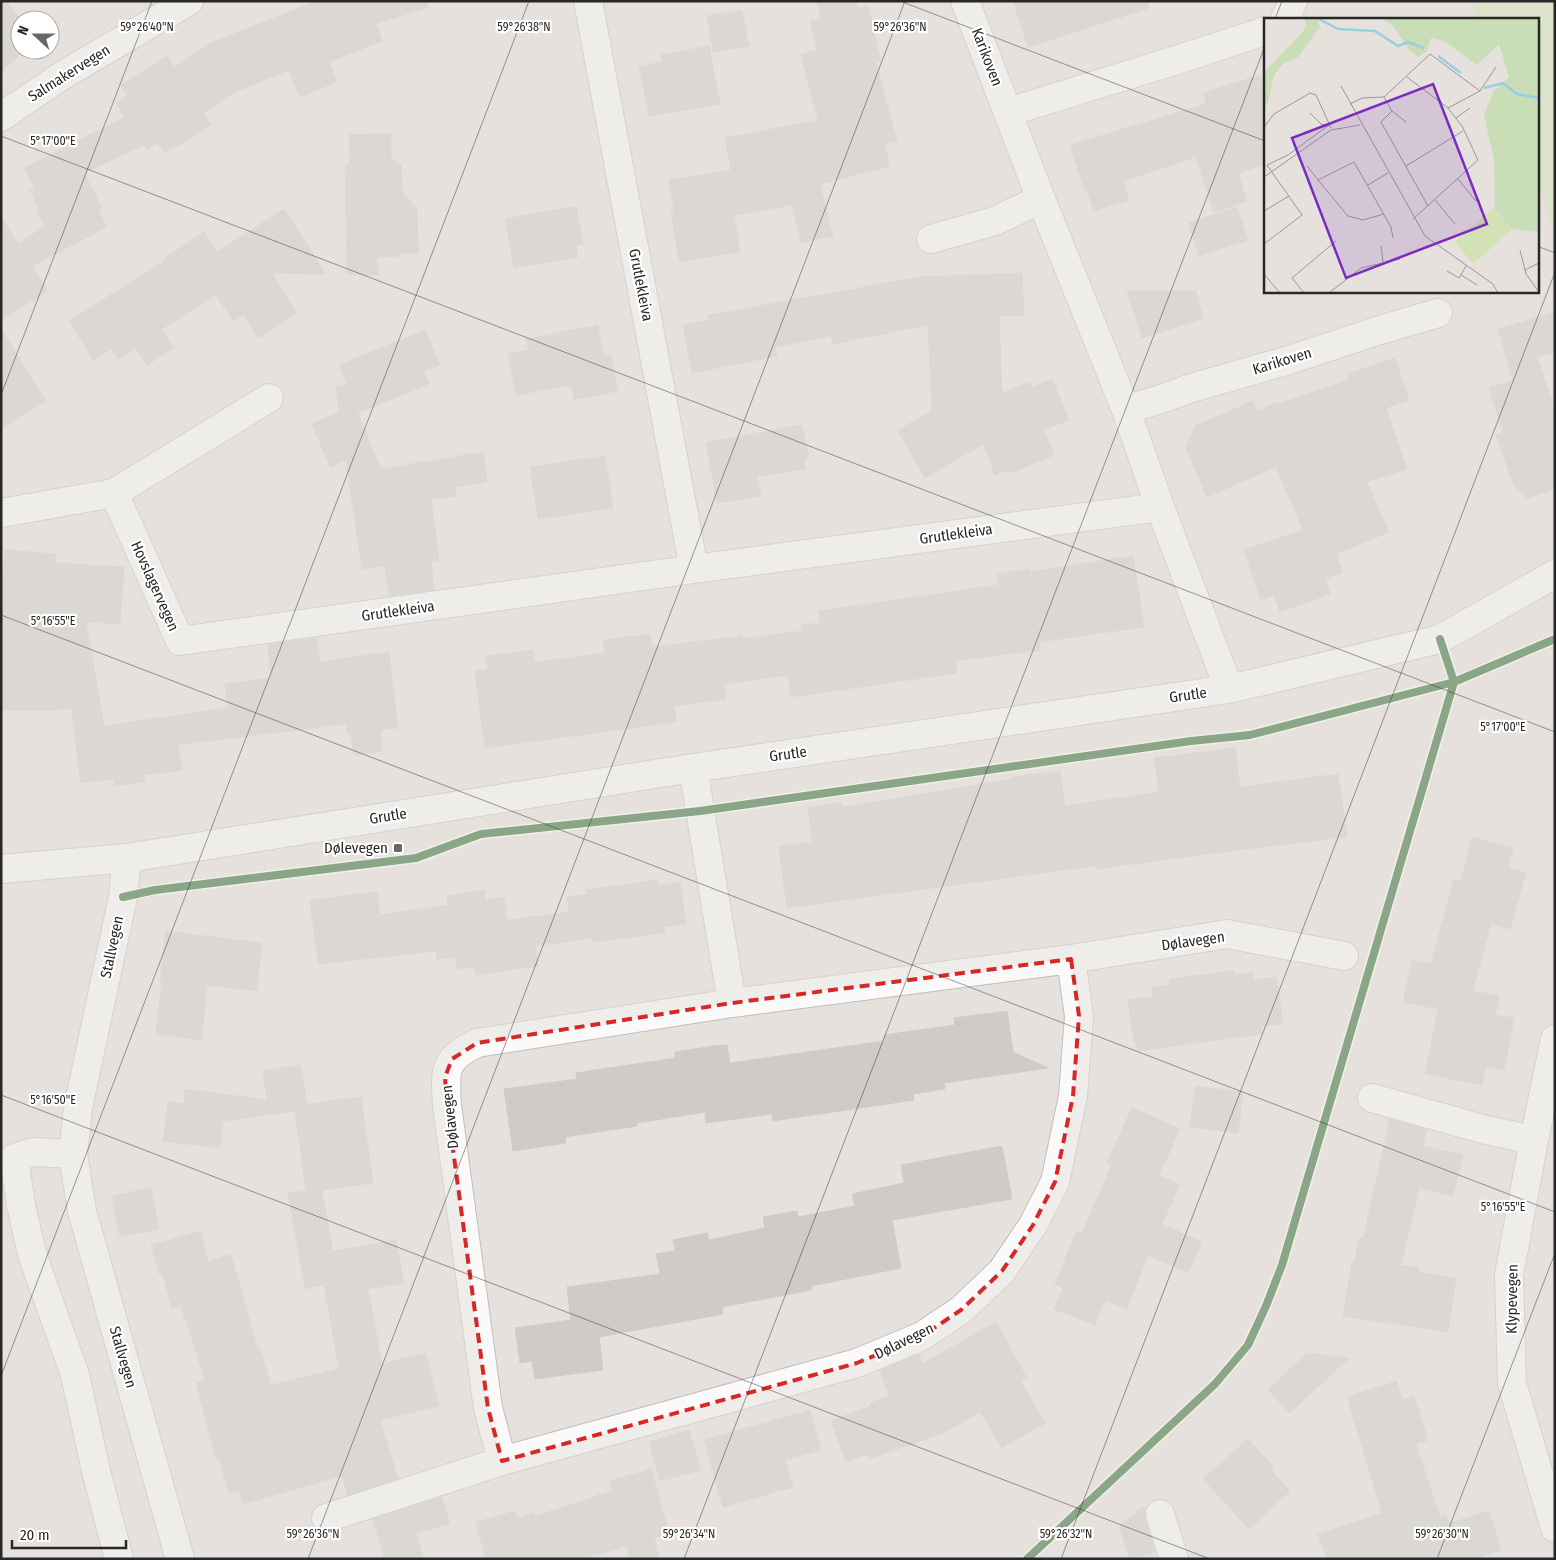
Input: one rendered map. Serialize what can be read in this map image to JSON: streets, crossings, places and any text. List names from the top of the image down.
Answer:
{
  "streets": {
    "street": [
      "Karikoven",
      "Salmakervegen",
      "Grutlekleiva",
      "Hovslagervegen",
      "Grutle",
      "Dølavegen",
      "Stallvegen",
      "Klypevegen"
    ]
  },
  "crossings": [
    ["Karikoven", "Grutlekleiva"],
    ["Karikoven", "Grutle"],
    ["Grutlekleiva", "Hovslagervegen"],
    ["Grutle", "Stallvegen"]
  ],
  "places": {
    "transit": ["Dølevegen"]
  },
  "scale_bar": "20 m",
  "north": "left",
  "coordinates": [
    "59°26'40\"N",
    "59°26'38\"N",
    "59°26'36\"N",
    "5°17'00\"E",
    "5°16'55\"E",
    "5°16'50\"E",
    "59°26'34\"N",
    "59°26'32\"N",
    "59°26'30\"N"
  ]
}
